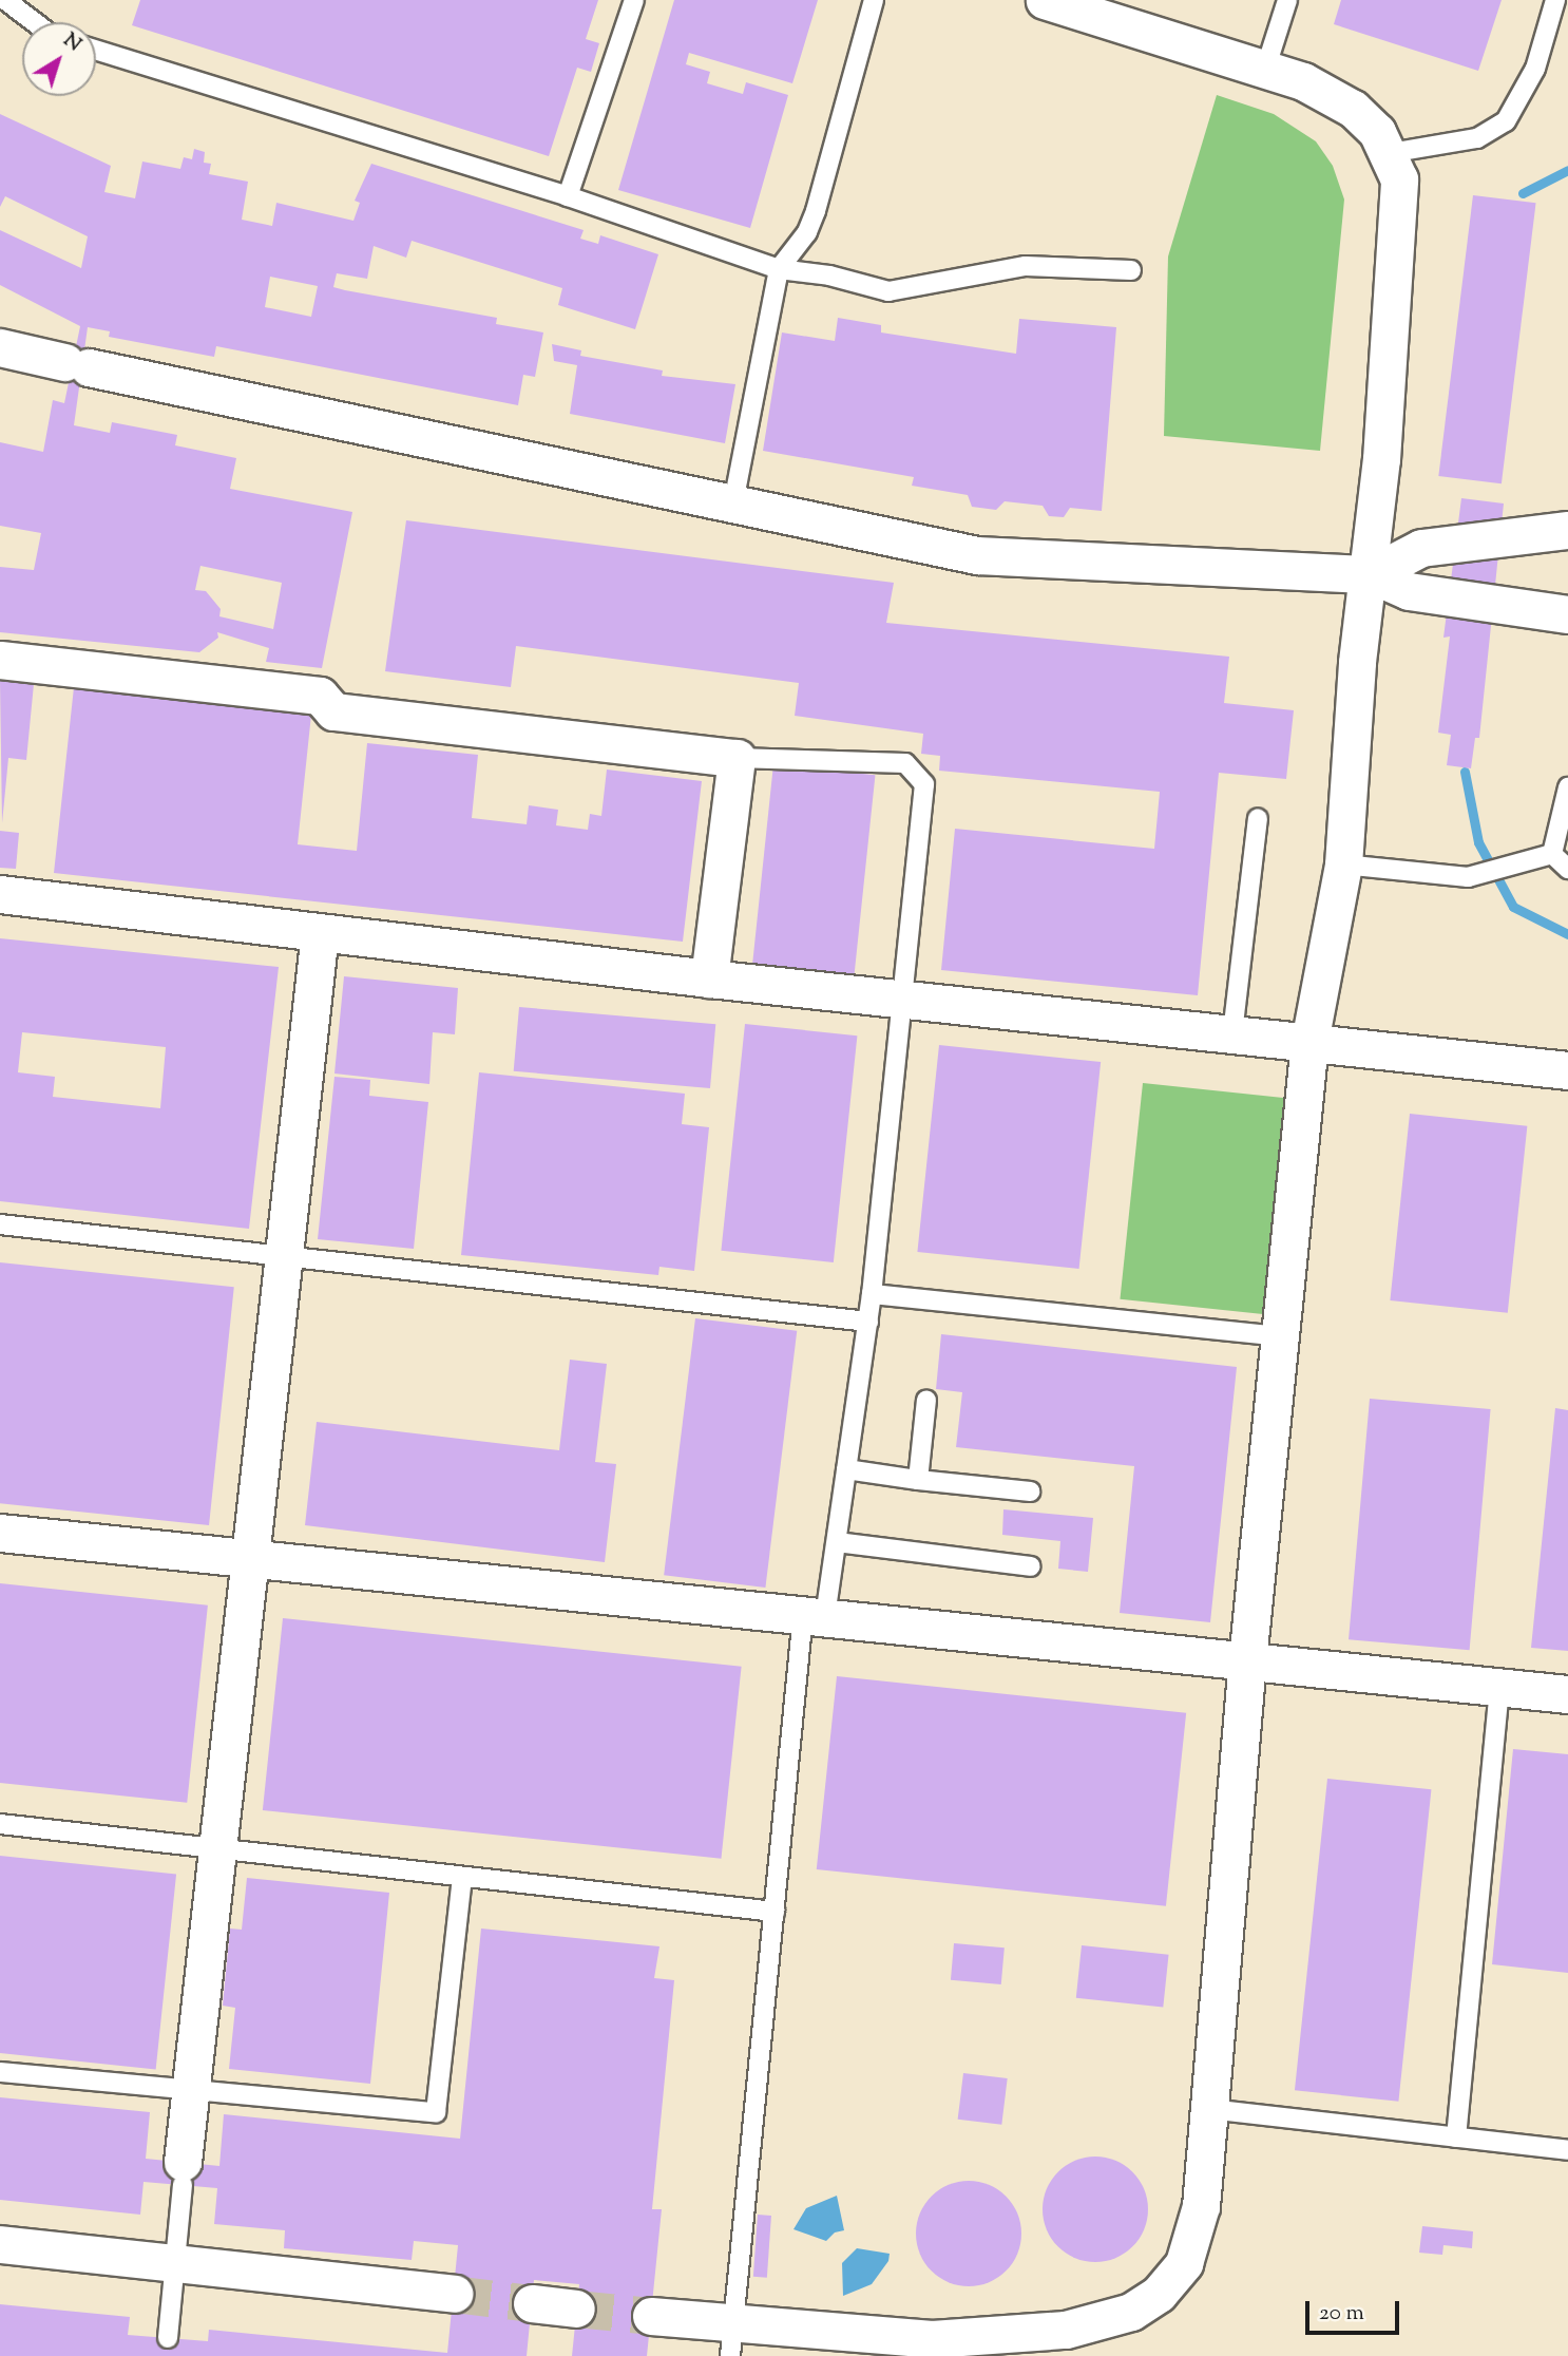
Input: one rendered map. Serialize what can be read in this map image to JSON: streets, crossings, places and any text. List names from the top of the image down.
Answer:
{
  "scale_bar": "20 m",
  "north": "top right"
}
